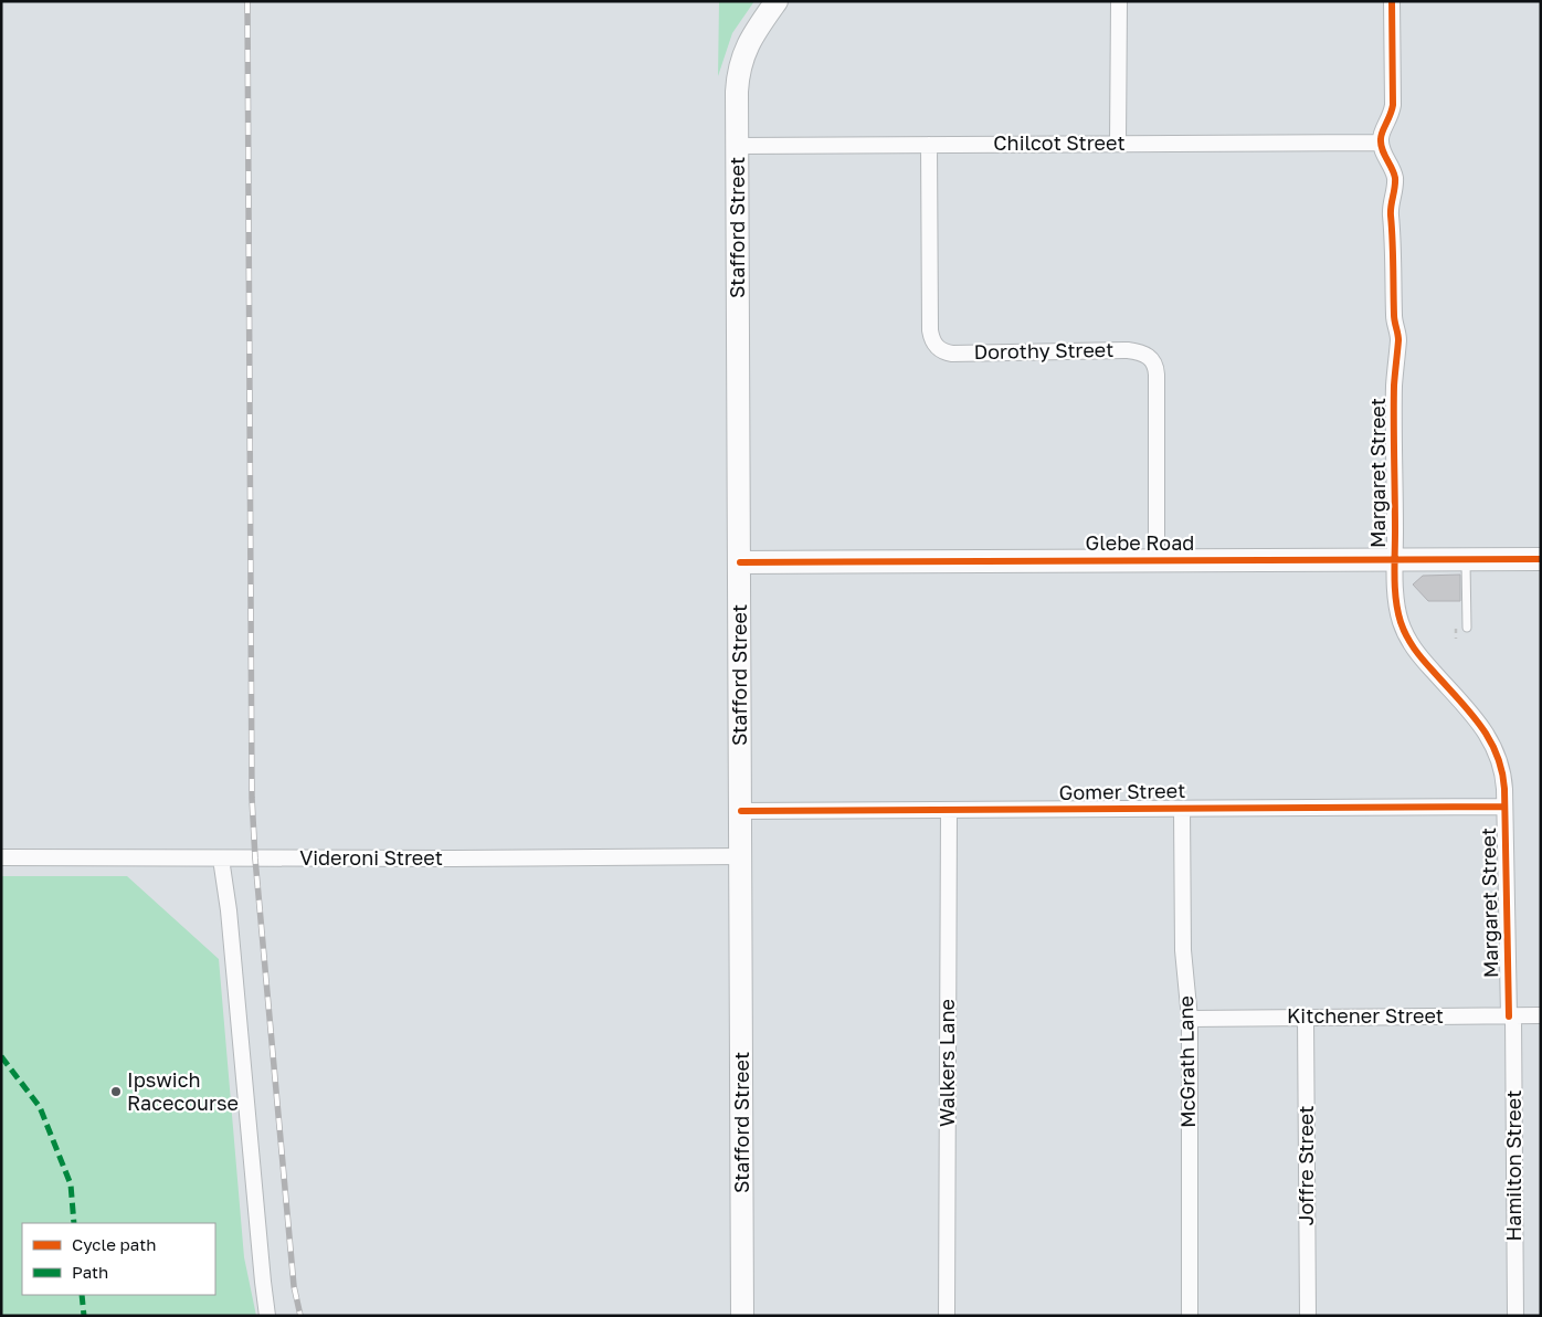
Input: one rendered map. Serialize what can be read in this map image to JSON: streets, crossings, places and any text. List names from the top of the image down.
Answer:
{
  "streets": {
    "main road": ["Stafford Street", "Glebe Road"],
    "street": [
      "Chilcot Street",
      "Dorothy Street",
      "Margaret Street",
      "Gomer Street",
      "Videroni Street",
      "Kitchener Street",
      "McGrath Lane",
      "Walkers Lane",
      "Joffre Street",
      "Hamilton Street"
    ]
  },
  "crossings": [
    ["Chilcot Street", "Stafford Street"],
    ["Chilcot Street", "Dorothy Street"],
    ["Chilcot Street", "Margaret Street"],
    ["Stafford Street", "Glebe Road"],
    ["Stafford Street", "Gomer Street"],
    ["Stafford Street", "Videroni Street"],
    ["Dorothy Street", "Glebe Road"],
    ["Margaret Street", "Glebe Road"],
    ["Margaret Street", "Gomer Street"],
    ["Margaret Street", "Kitchener Street"],
    ["Margaret Street", "Hamilton Street"],
    ["Gomer Street", "McGrath Lane"],
    ["Gomer Street", "Walkers Lane"],
    ["Kitchener Street", "McGrath Lane"],
    ["Kitchener Street", "Joffre Street"],
    ["Kitchener Street", "Hamilton Street"]
  ],
  "places": ["Ipswich Racecourse"],
  "legend": ["Cycle path", "Path"]
}
